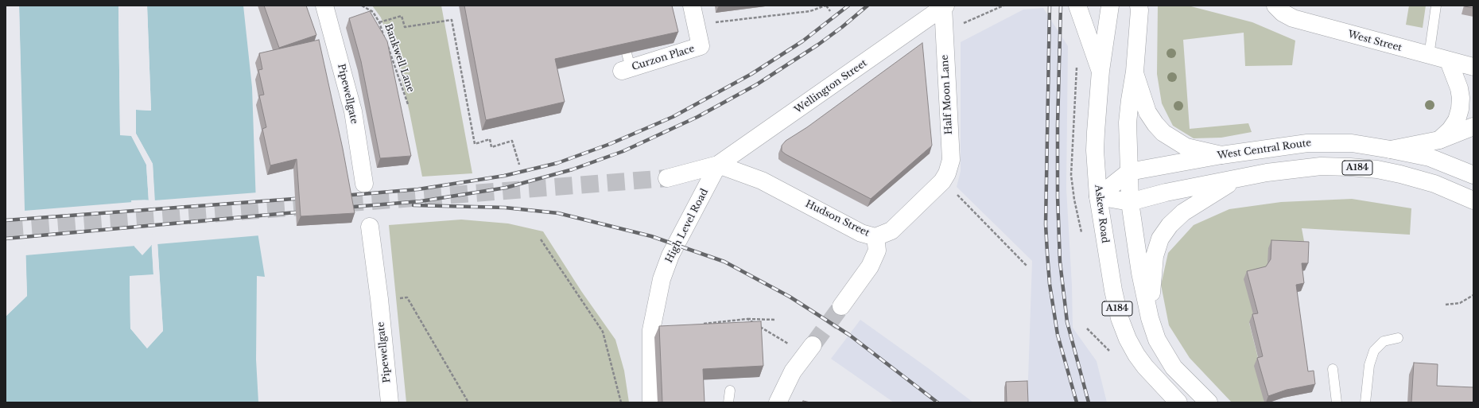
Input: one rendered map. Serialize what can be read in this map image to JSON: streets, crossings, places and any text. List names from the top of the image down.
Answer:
{
  "streets": {
    "main road": [
      "West Street",
      "Curzon Place",
      "Wellington Street",
      "Pipewellgate",
      "Half Moon Lane",
      "West Central Route",
      "A184",
      "Askew Road",
      "Hudson Street",
      "High Level Road"
    ],
    "path": ["Bankwell Lane"]
  },
  "crossings": [
    ["Wellington Street", "Half Moon Lane"],
    ["Wellington Street", "Hudson Street"],
    ["Wellington Street", "High Level Road"],
    ["Half Moon Lane", "Hudson Street"],
    ["West Central Route", "A184"],
    ["West Central Route", "Askew Road"],
    ["A184", "Askew Road"],
    ["Hudson Street", "High Level Road"]
  ]
}
